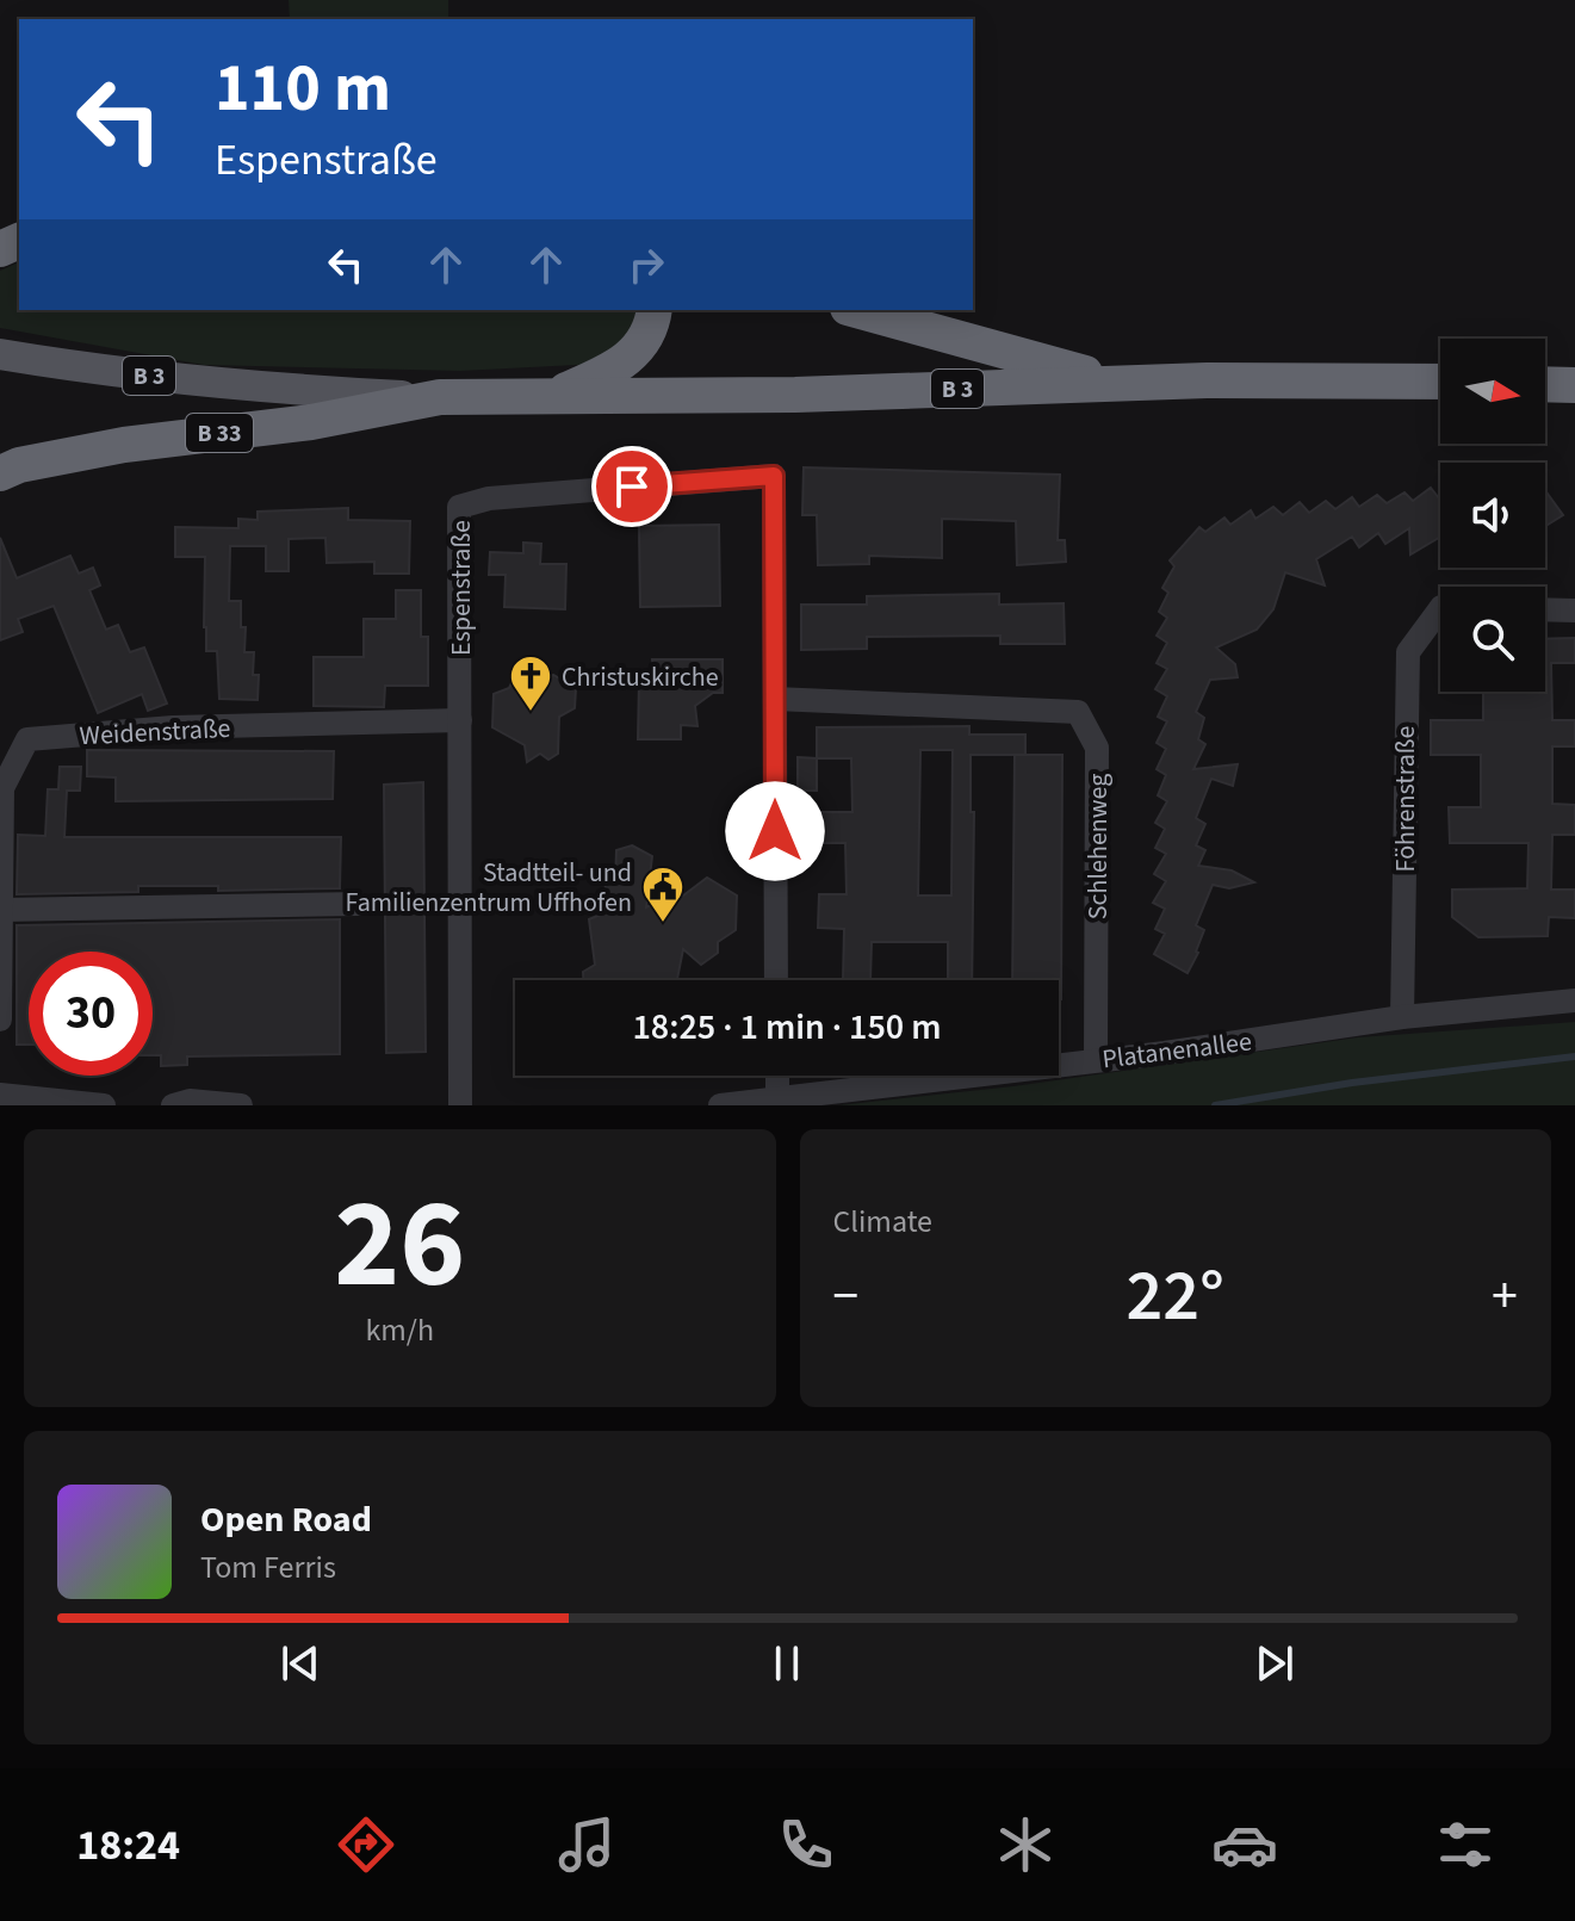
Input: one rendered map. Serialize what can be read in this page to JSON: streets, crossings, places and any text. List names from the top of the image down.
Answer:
{
  "streets": {
    "highway": ["B 3", "B 33"],
    "street": [
      "Espenstraße",
      "Weidenstraße",
      "Föhrenstraße",
      "Schlehenweg",
      "Platanenallee"
    ]
  },
  "crossings": [
    ["B 3", "B 33"],
    ["Espenstraße", "Weidenstraße"],
    ["Espenstraße", "Schlehenweg"],
    ["Föhrenstraße", "Platanenallee"],
    ["Schlehenweg", "Platanenallee"]
  ],
  "places": {
    "church": ["Christuskirche"],
    "public building": ["Stadtteil- und Familienzentrum Uffhofen"]
  },
  "north": "right",
  "page": {
    "turn": ["110 m", "Espenstraße"],
    "limit": "30",
    "trip": "18:25 · 1 min · 150 m",
    "tile": [
      ["26", "km/h"],
      "Climate"
    ],
    "heat": ["−", "22°", "+"],
    "song": ["Open Road", "Tom Ferris"],
    "tabs": "18:24"
  }
}
